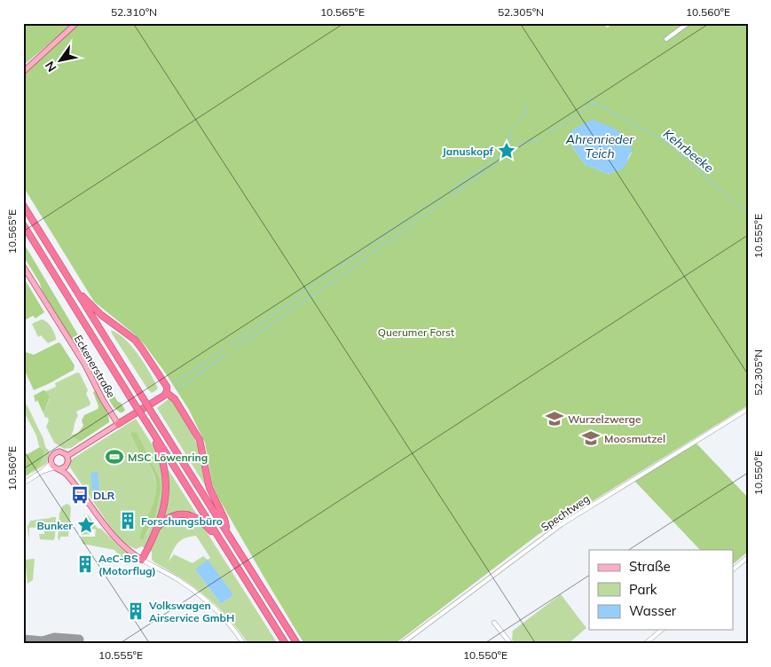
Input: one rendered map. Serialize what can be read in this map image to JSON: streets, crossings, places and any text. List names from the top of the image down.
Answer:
{
  "streets": {
    "main road": ["Eckenerstraße"],
    "street": ["Spechtweg"]
  },
  "water": ["Ahrenrieder Teich", "Kehrbeeke"],
  "parks": ["Querumer Forst"],
  "places": {
    "place": ["Januskopf", "Bunker"],
    "school or university": ["Wurzelzwerge", "Moosmutzel"],
    "sports": ["MSC Löwenring"],
    "bus stop": ["DLR"],
    "building": ["Forschungsbüro", "AeC-BS (Motorflug)", "Volkswagen Airservice GmbH"]
  },
  "legend": ["Straße", "Park", "Wasser"],
  "north": "bottom left",
  "coordinates": [
    "52.310°N",
    "10.565°E",
    "52.305°N",
    "10.560°E",
    "10.555°E",
    "10.550°E"
  ]
}
